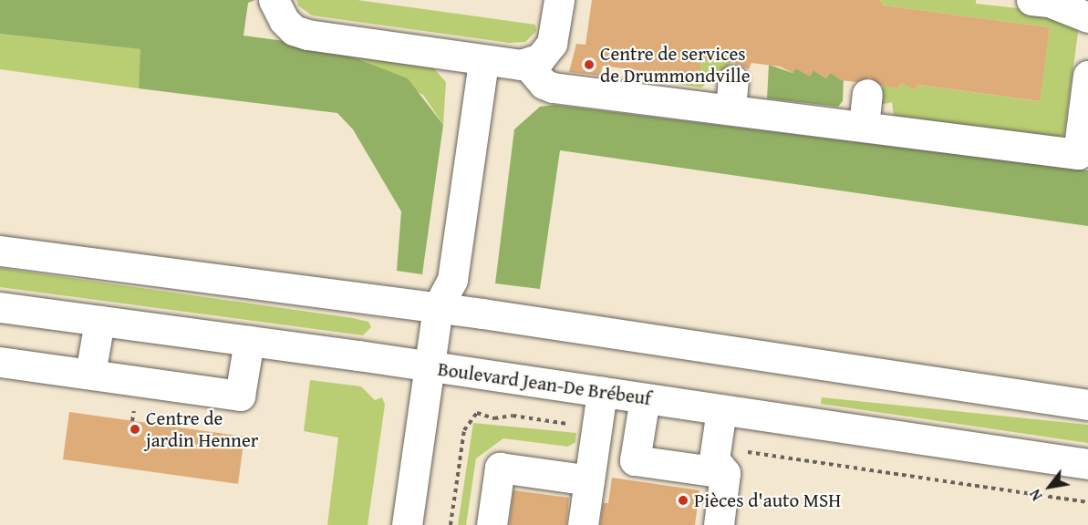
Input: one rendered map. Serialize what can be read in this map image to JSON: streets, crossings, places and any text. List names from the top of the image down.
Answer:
{
  "streets": {
    "main road": ["Boulevard Jean-De Brébeuf"]
  },
  "places": ["Centre de services de Drummondville", "Centre de jardin Henner", "Pièces d'auto MSH"],
  "north": "bottom left"
}
